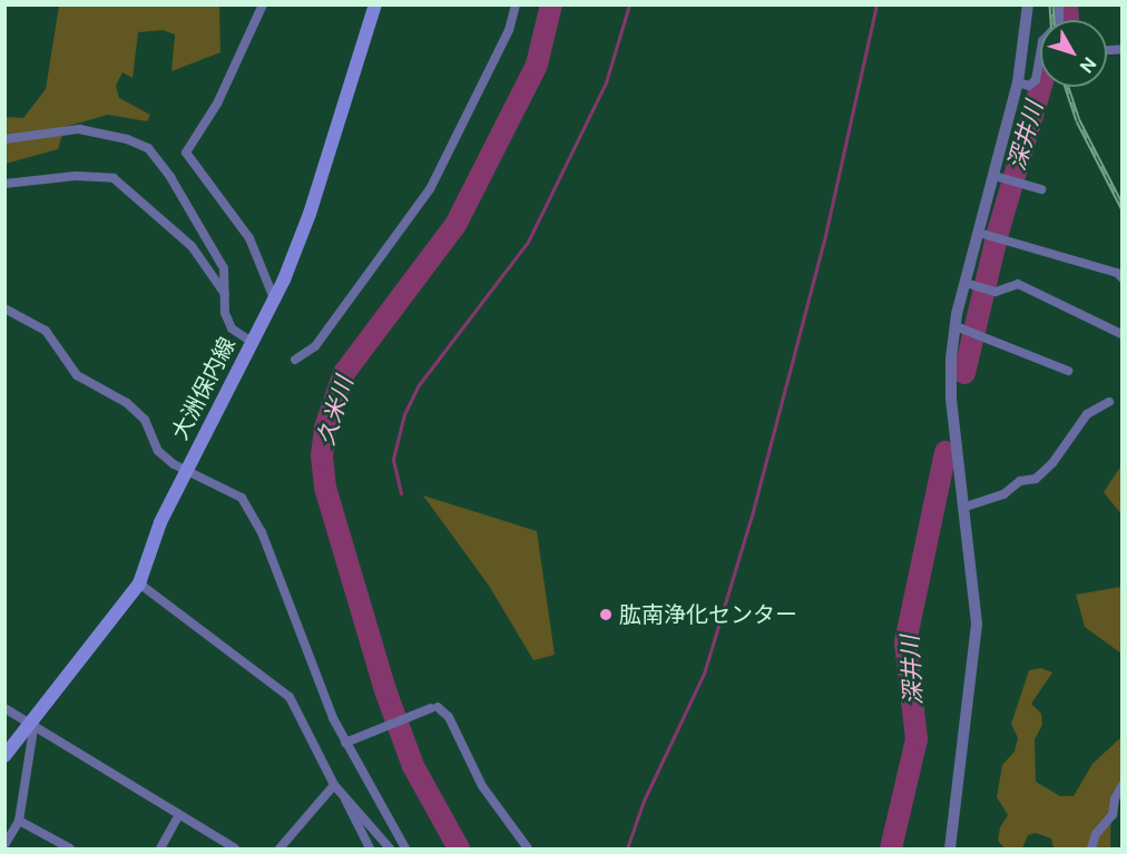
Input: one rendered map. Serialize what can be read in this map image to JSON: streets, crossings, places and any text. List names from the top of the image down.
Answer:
{
  "streets": {
    "main road": ["大洲保内線"]
  },
  "water": ["深井川", "久米川"],
  "places": ["肱南浄化センター"],
  "north": "bottom right"
}
